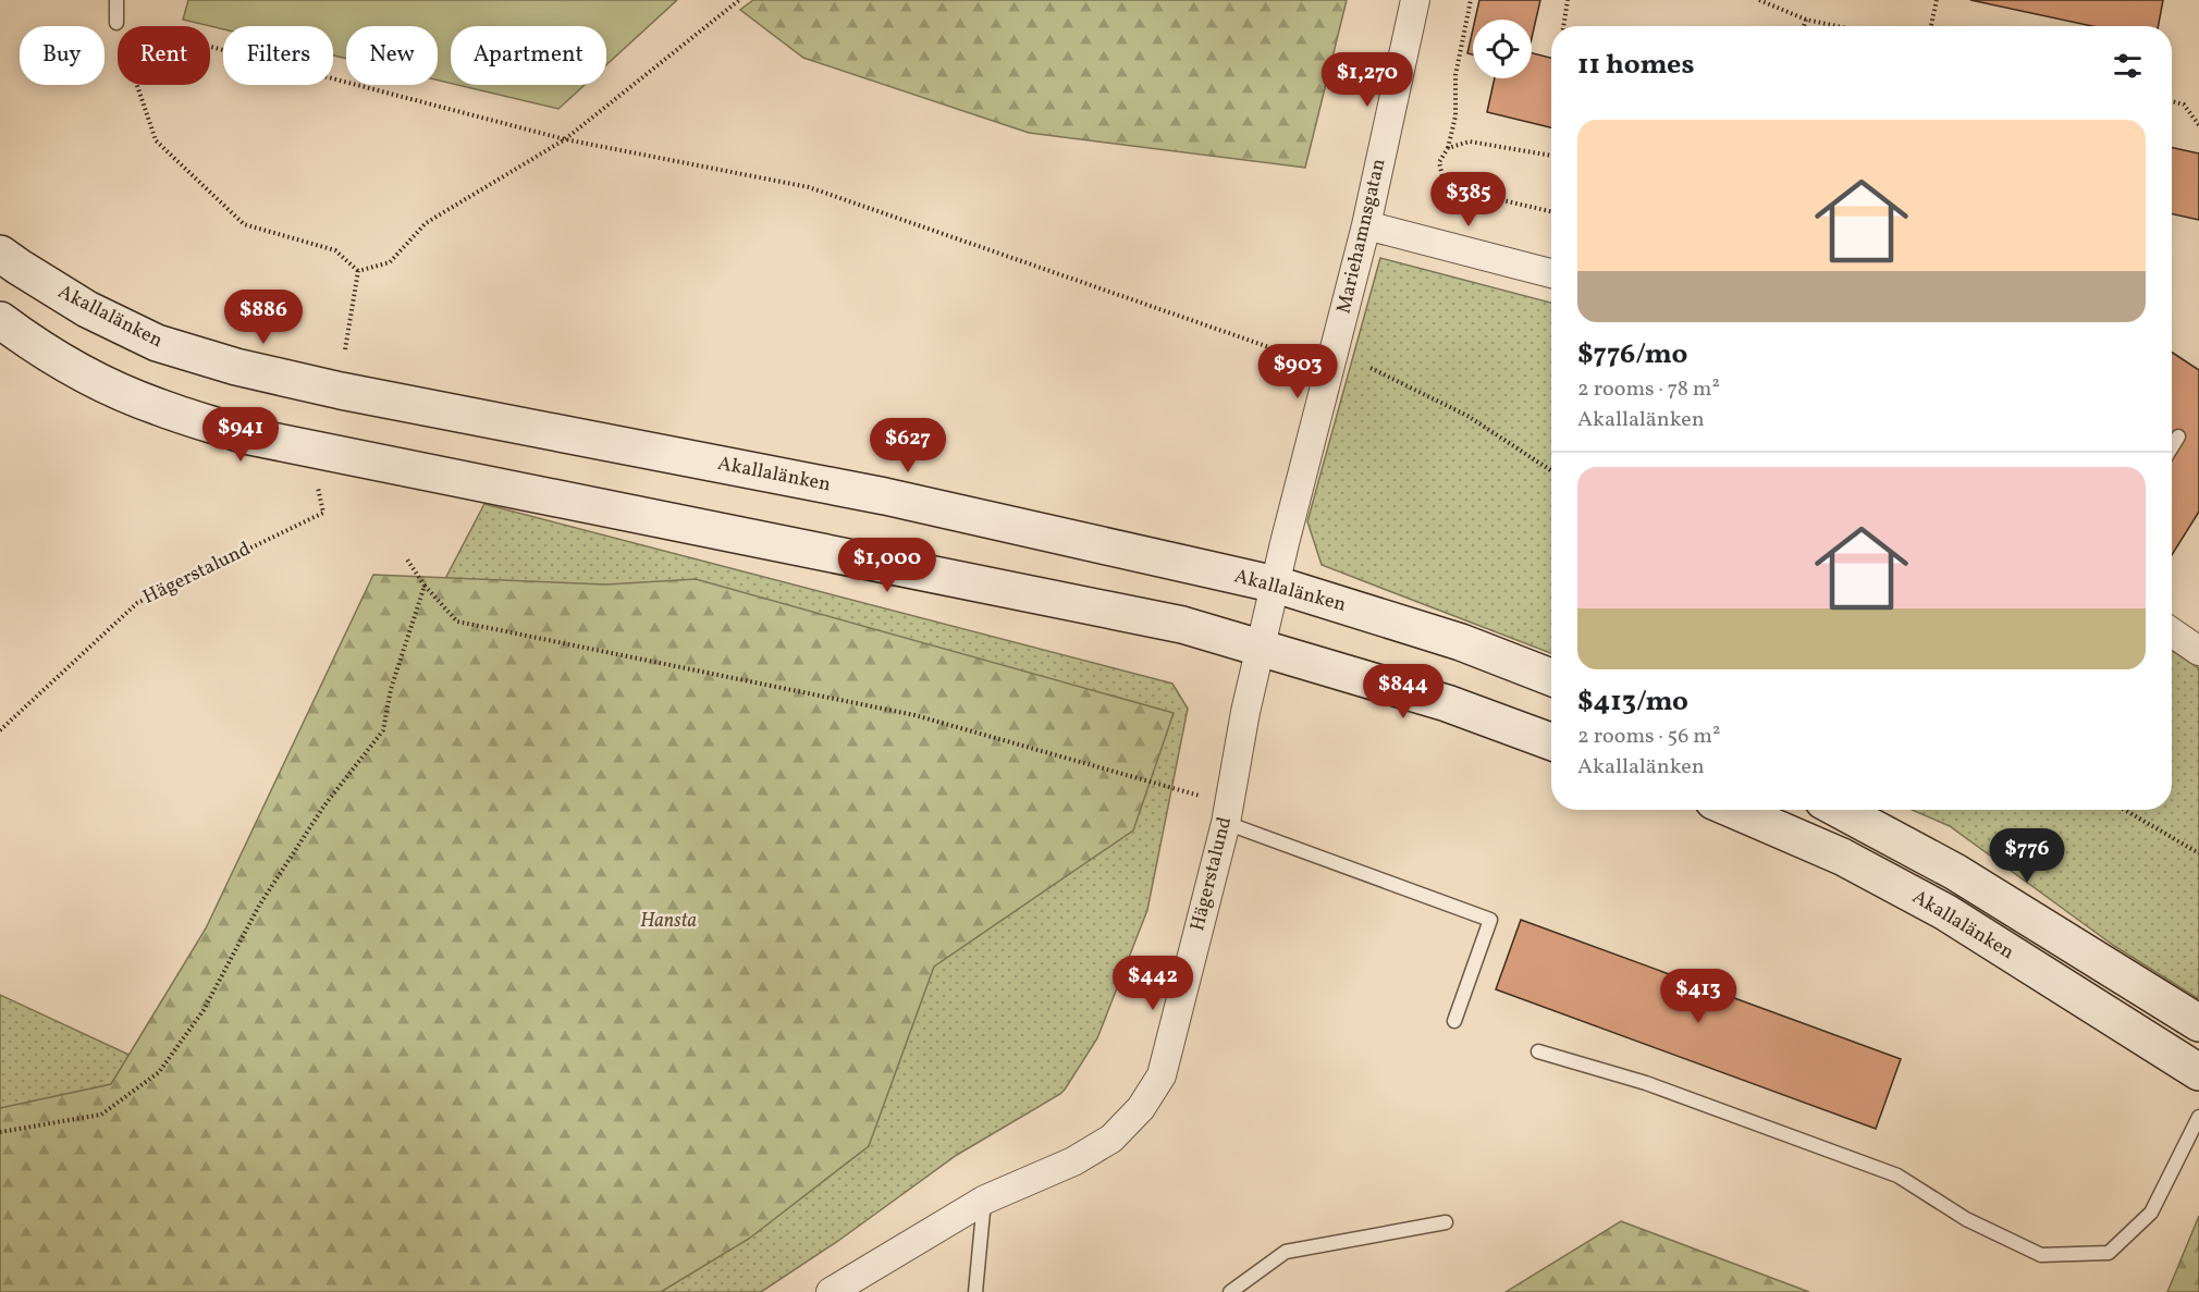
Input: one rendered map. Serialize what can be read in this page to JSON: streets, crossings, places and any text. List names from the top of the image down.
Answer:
{
  "streets": {
    "main road": ["Akallalänken"],
    "street": ["Mariehamnsgatan", "Hägerstalund"]
  },
  "crossings": [
    ["Mariehamnsgatan", "Akallalänken"],
    ["Mariehamnsgatan", "Hägerstalund"],
    ["Akallalänken", "Hägerstalund"]
  ],
  "parks": ["Hansta"],
  "page": {
    "chip": [
      "Buy",
      "Rent",
      "Filters",
      "New",
      "Apartment"
    ],
    "heading": "11 homes",
    "price": [
      "$1,270",
      "$385",
      "$886",
      "$903",
      "$941",
      "$627",
      "$1,000",
      "$844",
      "$776",
      "$442",
      "$413"
    ],
    "list": [
      {
        "name": "$776/mo",
        "note": "2 rooms · 78 m² · Akallalänken"
      },
      {
        "name": "$413/mo",
        "note": "2 rooms · 56 m² · Akallalänken"
      }
    ]
  }
}
